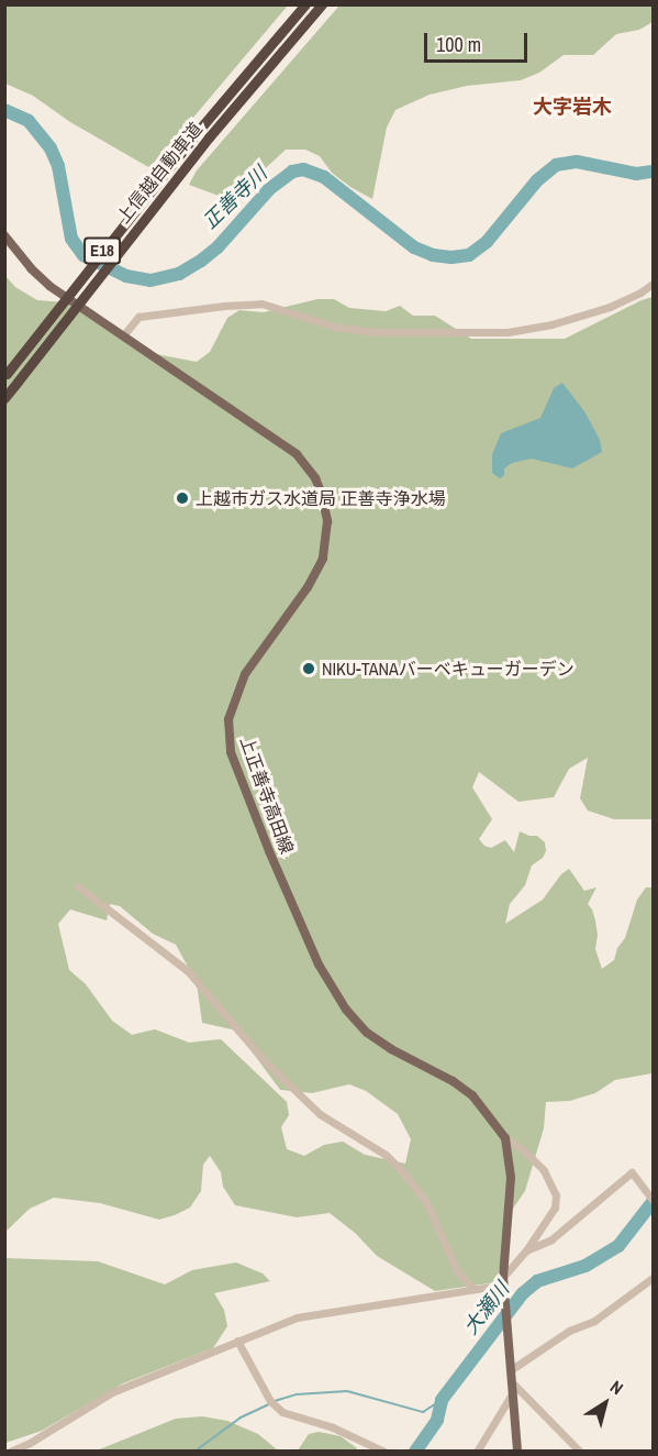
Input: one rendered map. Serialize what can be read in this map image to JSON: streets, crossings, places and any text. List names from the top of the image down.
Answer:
{
  "streets": {
    "highway": ["上信越自動車道", "E18"],
    "main road": ["上正善寺高田線"]
  },
  "districts": ["大字岩木"],
  "water": ["正善寺川", "大瀬川"],
  "places": ["上越市ガス水道局 正善寺浄水場", "NIKU-TANAバーベキューガーデン"],
  "scale_bar": "100 m",
  "north": "top right"
}
